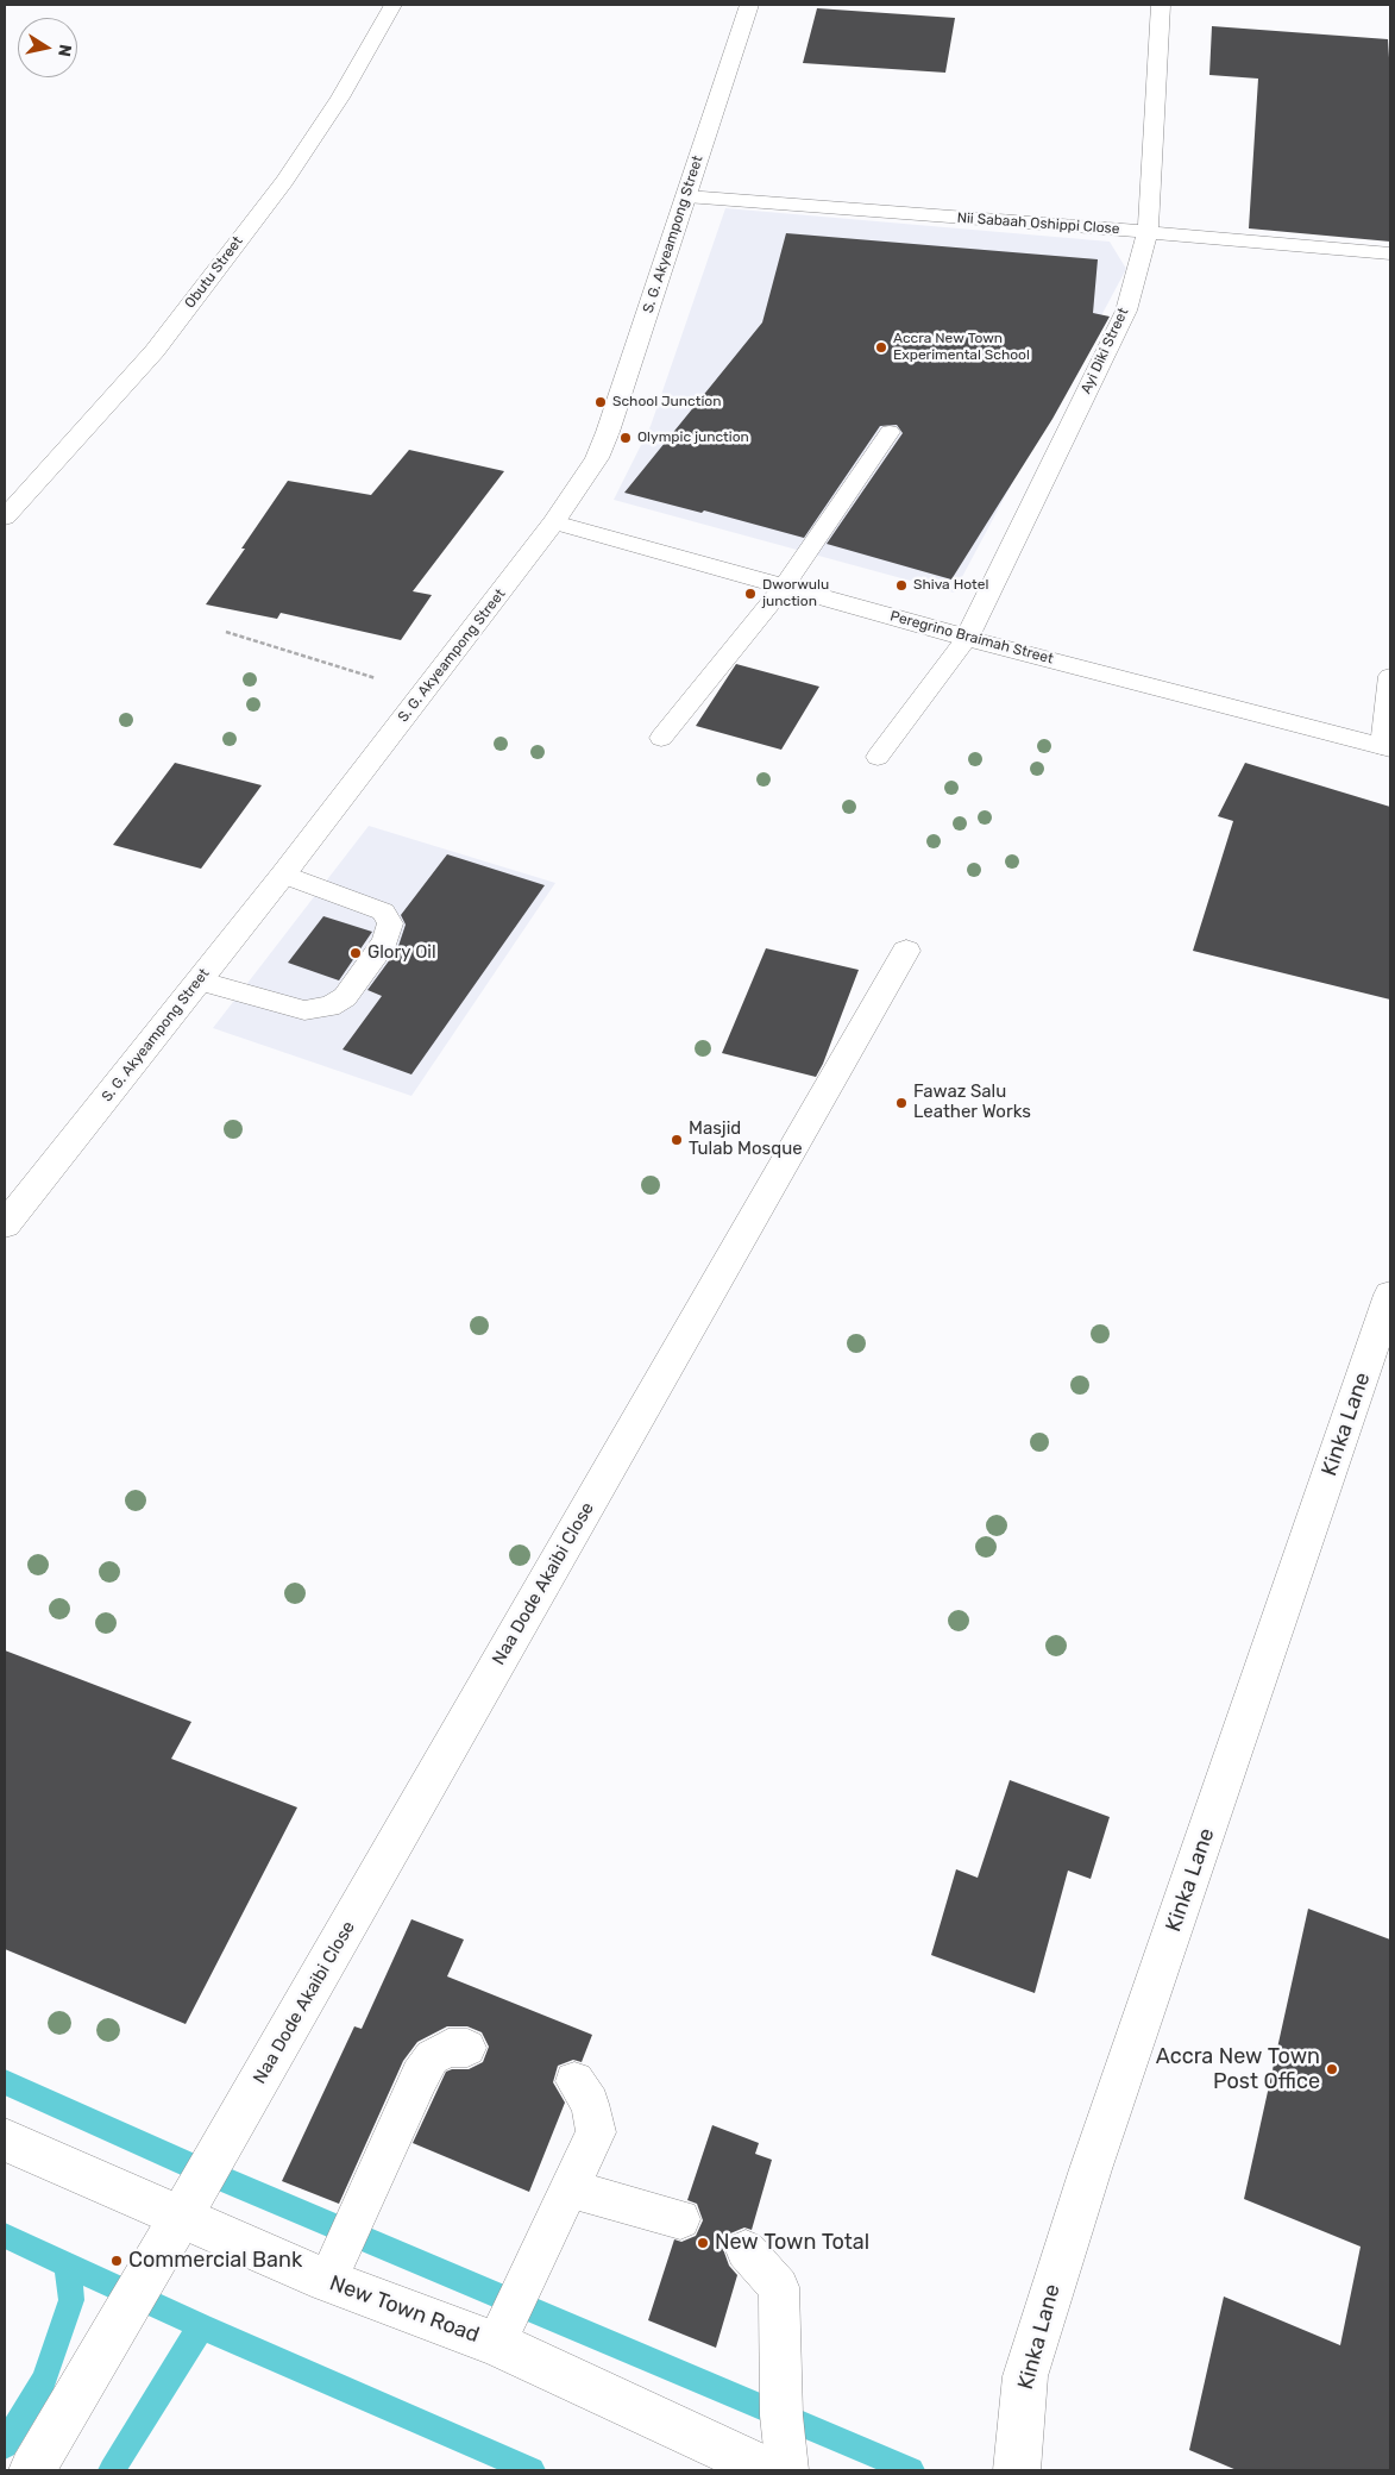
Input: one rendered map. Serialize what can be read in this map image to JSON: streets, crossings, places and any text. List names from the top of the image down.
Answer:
{
  "streets": {
    "street": [
      "Nii Sabaah Oshippi Close",
      "S. G. Akyeampong Street",
      "Obutu Street",
      "Ayi Diki Street",
      "Peregrino Braimah Street",
      "Kinka Lane",
      "Naa Dode Akaibi Close",
      "New Town Road"
    ]
  },
  "crossings": [
    ["Nii Sabaah Oshippi Close", "S. G. Akyeampong Street"],
    ["Nii Sabaah Oshippi Close", "Ayi Diki Street"],
    ["S. G. Akyeampong Street", "Peregrino Braimah Street"],
    ["Ayi Diki Street", "Peregrino Braimah Street"],
    ["Naa Dode Akaibi Close", "New Town Road"]
  ],
  "places": [
    "Accra New Town Experimental School",
    "School Junction",
    "Olympic junction",
    "Shiva Hotel",
    "Dworwulu junction",
    "Glory Oil",
    "Fawaz Salu Leather Works",
    "Masjid Tulab Mosque",
    "Accra New Town Post Office",
    "New Town Total",
    "Commercial Bank"
  ],
  "north": "right"
}
